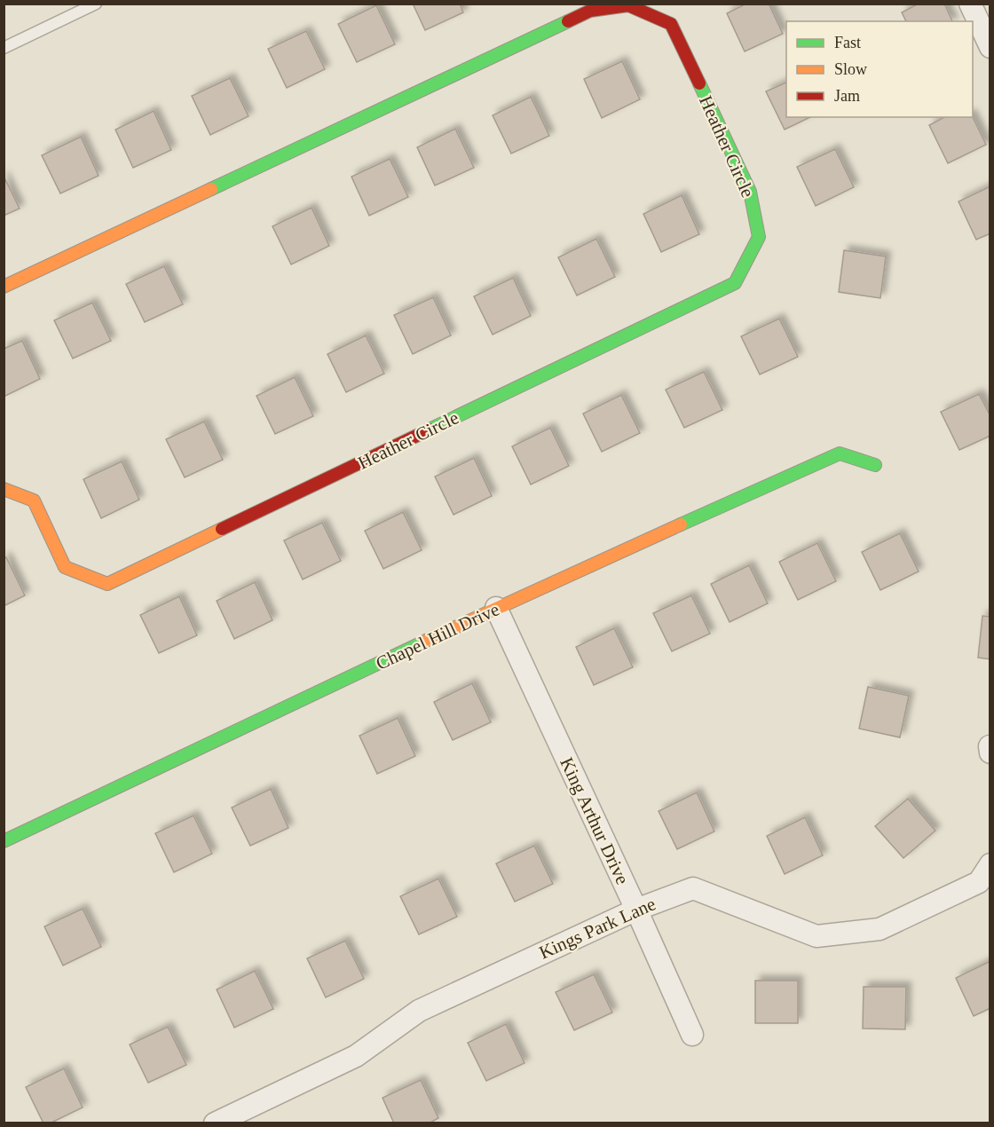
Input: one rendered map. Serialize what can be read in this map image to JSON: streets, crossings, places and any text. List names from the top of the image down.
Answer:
{
  "streets": {
    "street": [
      "Heather Circle",
      "Chapel Hill Drive",
      "King Arthur Drive",
      "Kings Park Lane"
    ]
  },
  "crossings": [
    ["Chapel Hill Drive", "King Arthur Drive"],
    ["King Arthur Drive", "Kings Park Lane"]
  ],
  "legend": ["Fast", "Slow", "Jam"]
}
